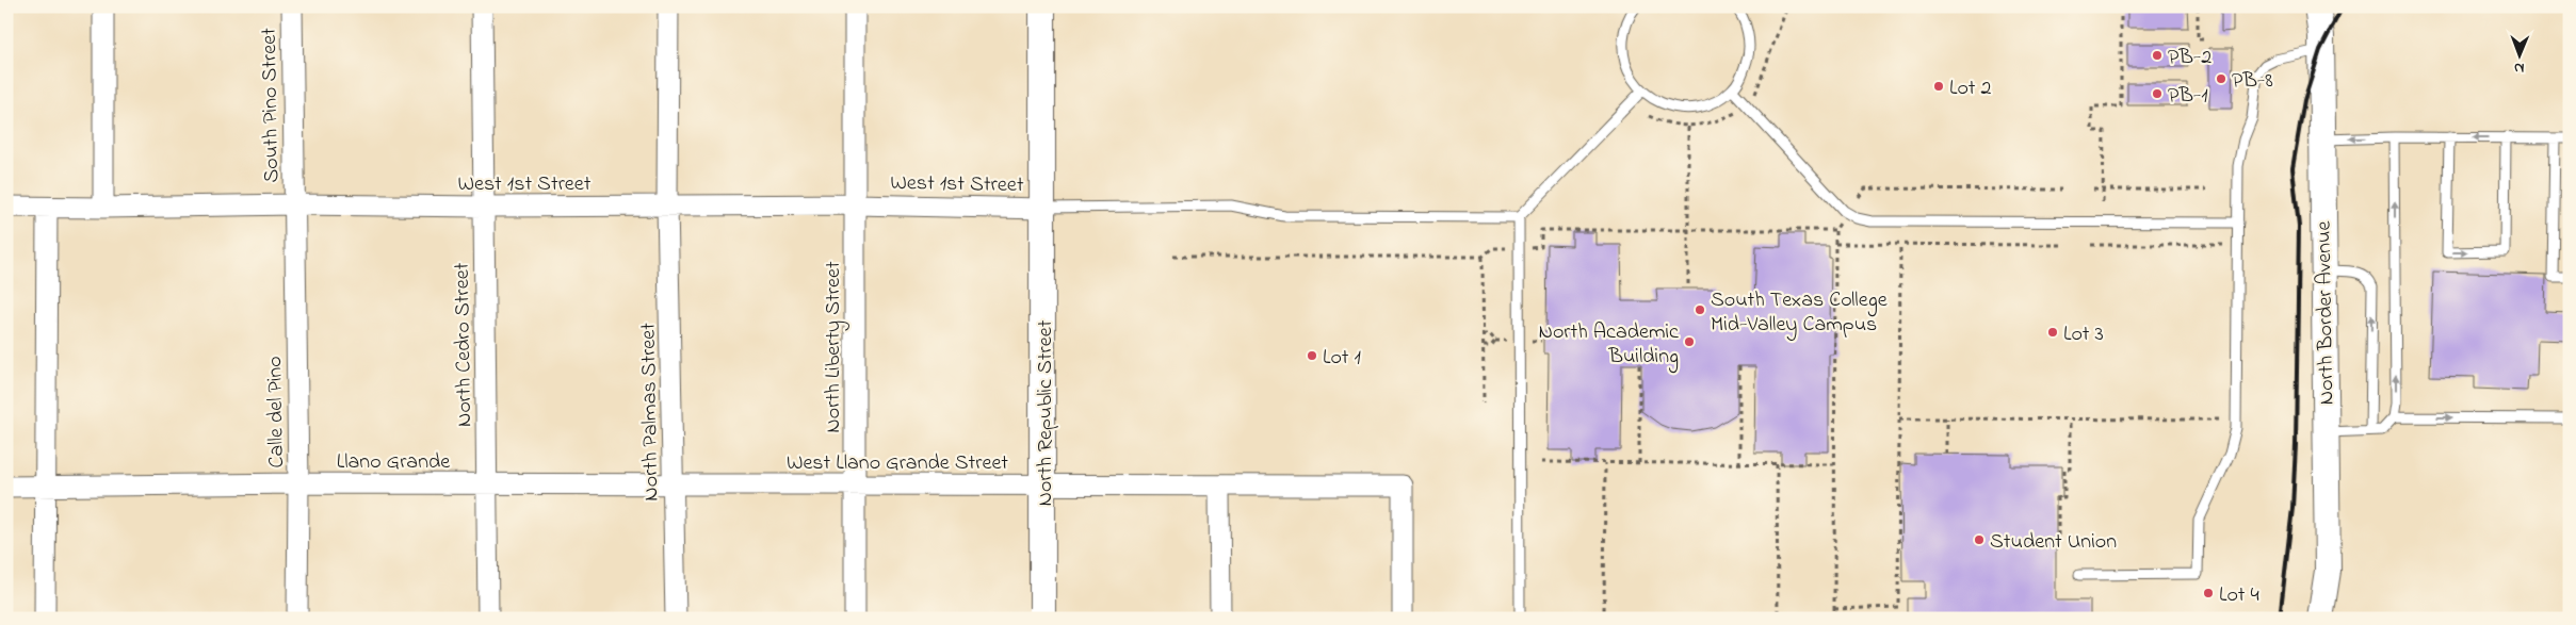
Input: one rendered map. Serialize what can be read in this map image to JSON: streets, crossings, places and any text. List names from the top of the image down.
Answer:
{
  "streets": {
    "street": [
      "South Pino Street",
      "West 1st Street",
      "North Border Avenue",
      "North Cedro Street",
      "North Liberty Street",
      "Calle del Pino",
      "North Palmas Street",
      "North Republic Street",
      "Llano Grande",
      "West Llano Grande Street"
    ]
  },
  "crossings": [
    ["South Pino Street", "West 1st Street"],
    ["South Pino Street", "Calle del Pino"],
    ["West 1st Street", "North Cedro Street"],
    ["West 1st Street", "North Liberty Street"],
    ["West 1st Street", "Calle del Pino"],
    ["West 1st Street", "North Palmas Street"],
    ["West 1st Street", "North Republic Street"],
    ["North Cedro Street", "Llano Grande"],
    ["North Cedro Street", "West Llano Grande Street"],
    ["North Liberty Street", "West Llano Grande Street"],
    ["Calle del Pino", "Llano Grande"],
    ["North Palmas Street", "West Llano Grande Street"],
    ["North Republic Street", "West Llano Grande Street"],
    ["Llano Grande", "West Llano Grande Street"]
  ],
  "places": [
    "PB-2",
    "PB-8",
    "Lot 2",
    "PB-1",
    "South Texas College Mid-Valley Campus",
    "Lot 3",
    "North Academic Building",
    "Lot 1",
    "Student Union",
    "Lot 4"
  ],
  "north": "bottom"
}
